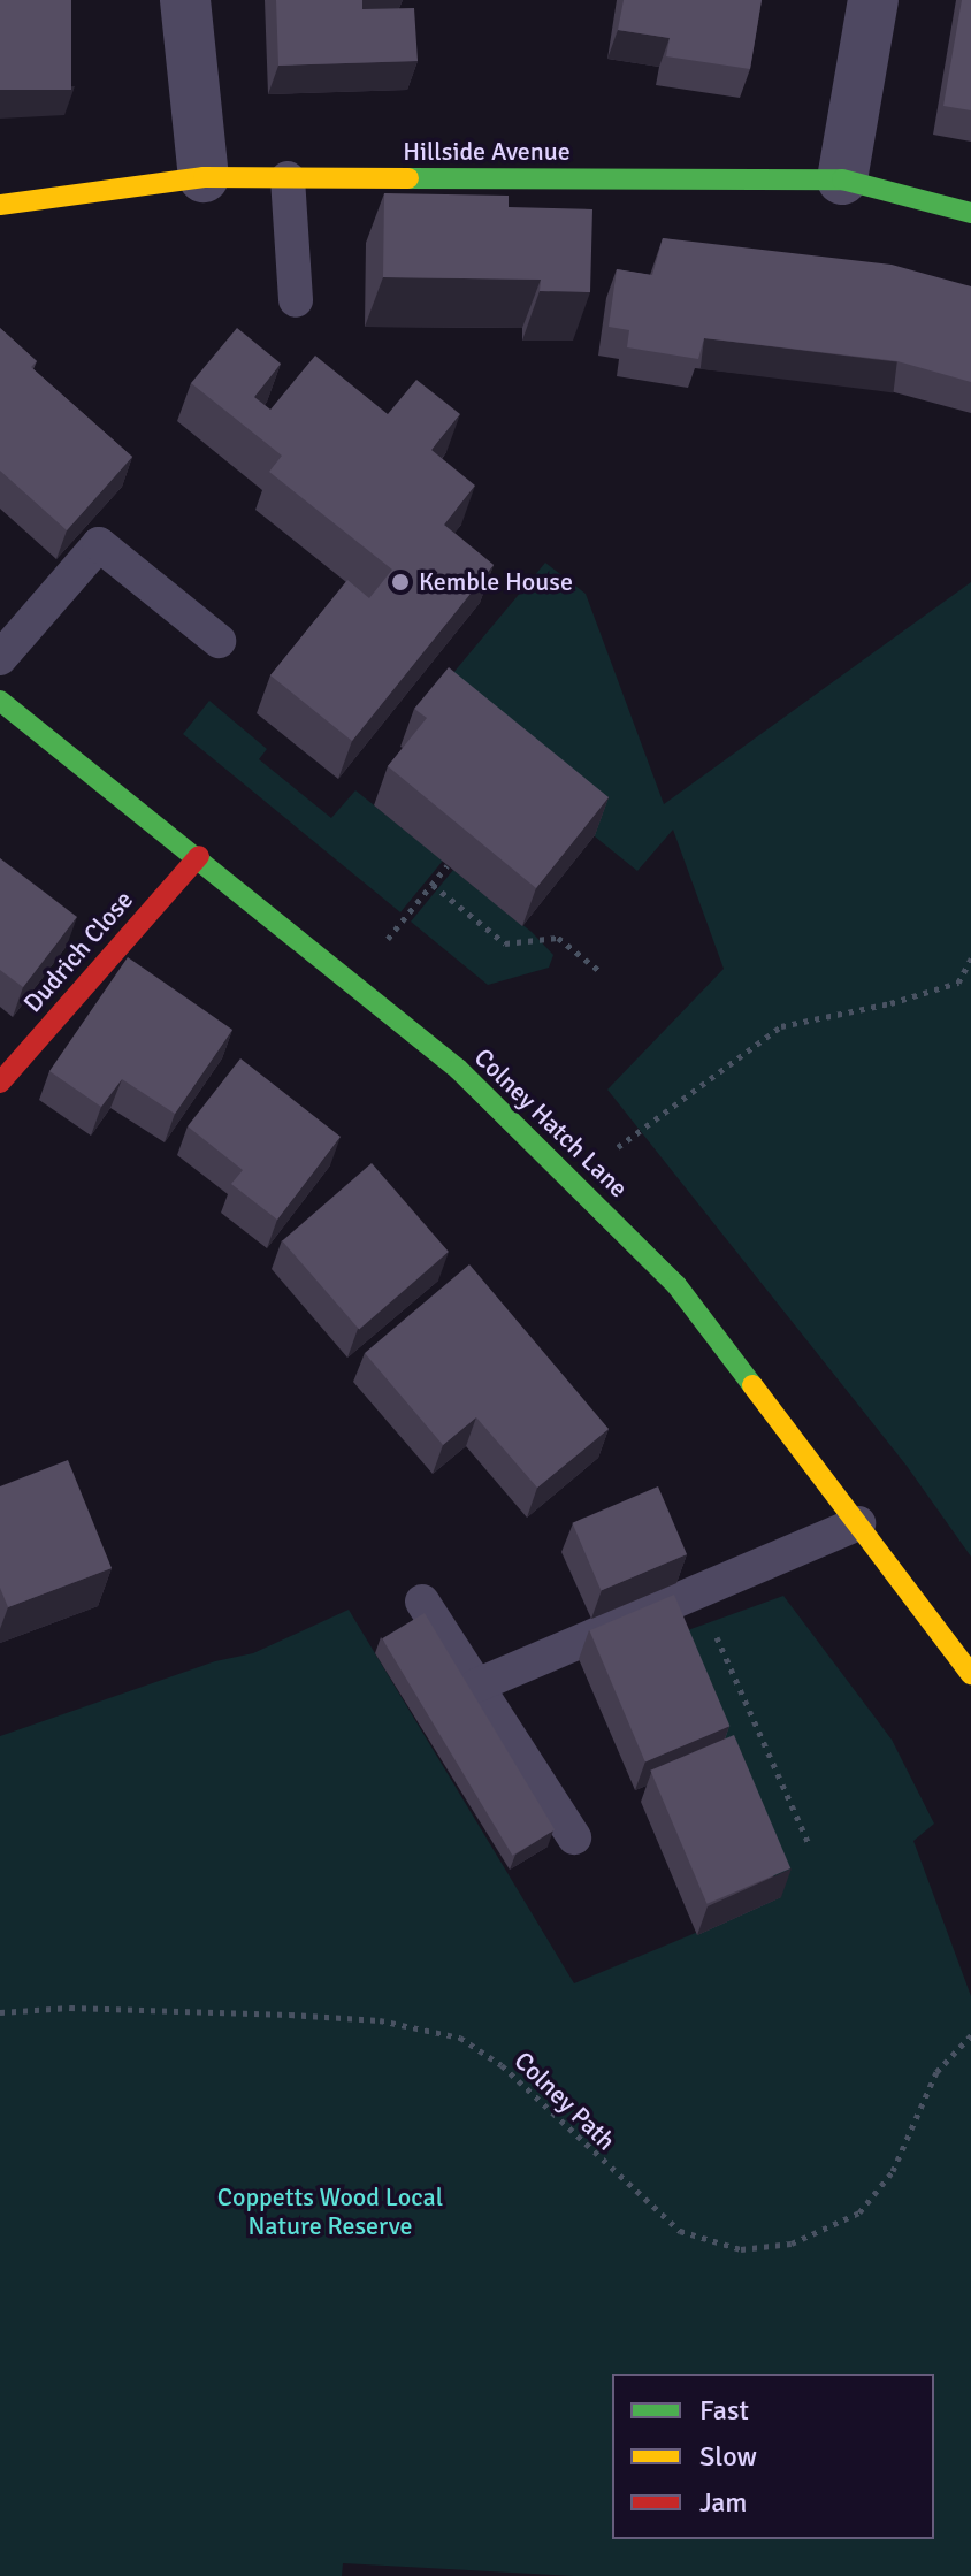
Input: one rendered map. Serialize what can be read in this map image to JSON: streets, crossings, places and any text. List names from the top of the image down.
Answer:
{
  "streets": {
    "main road": ["Hillside Avenue", "Dudrich Close", "Colney Hatch Lane"],
    "path": ["Colney Path"]
  },
  "crossings": [
    ["Dudrich Close", "Colney Hatch Lane"]
  ],
  "parks": ["Coppetts Wood Local Nature Reserve"],
  "places": ["Kemble House"],
  "legend": ["Fast", "Slow", "Jam"]
}
